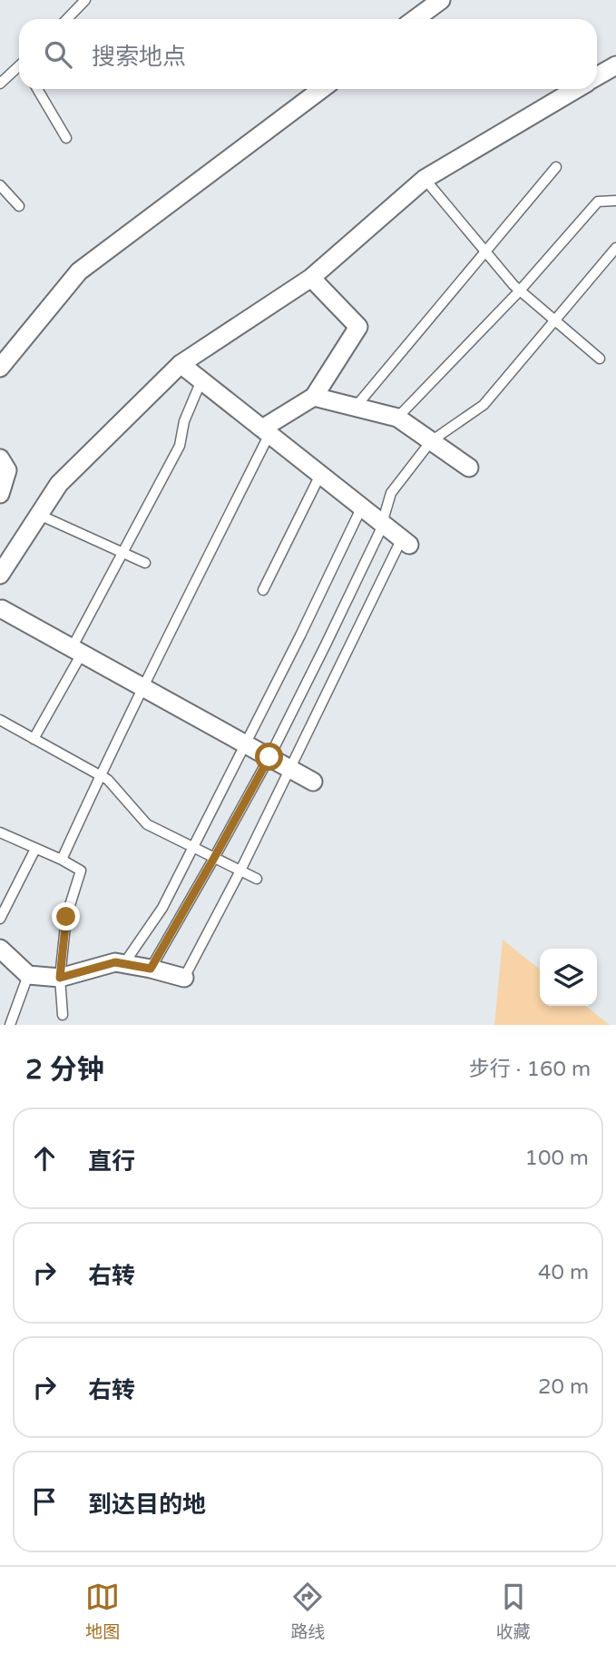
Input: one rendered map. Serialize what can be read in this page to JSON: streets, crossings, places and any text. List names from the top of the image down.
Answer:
{
  "page": {
    "search": "搜索地点",
    "heading": ["2 分钟", "步行 · 160 m"],
    "list": [
      ["直行", "100 m"],
      ["右转", "40 m"],
      ["右转", "20 m"],
      "到达目的地"
    ],
    "nav": ["地图", "路线", "收藏"]
  }
}
